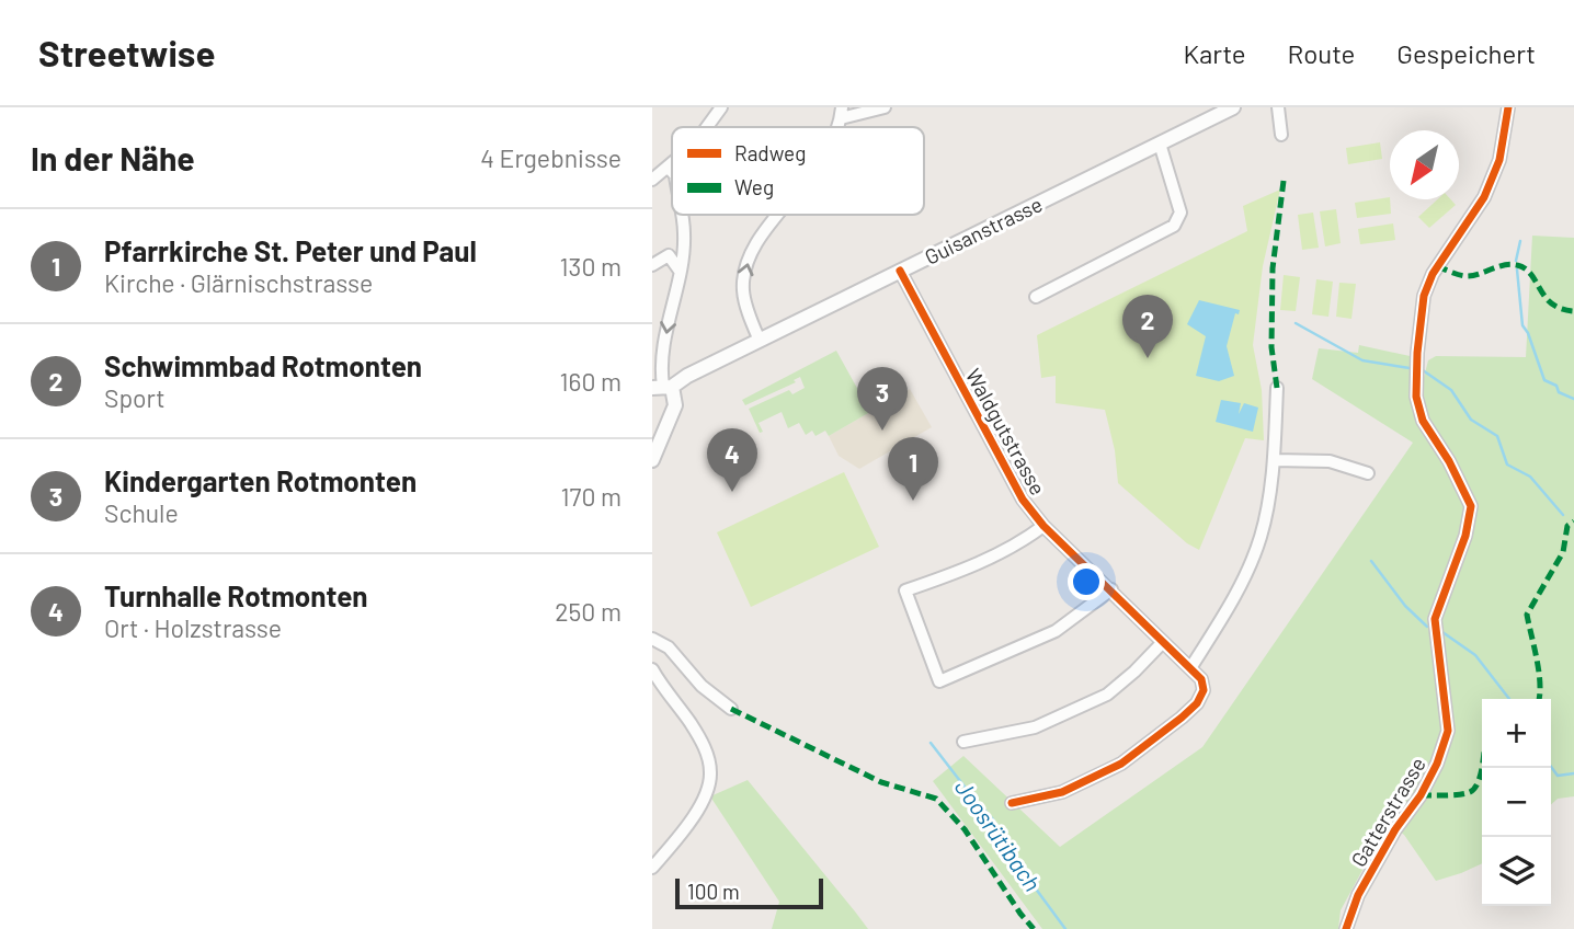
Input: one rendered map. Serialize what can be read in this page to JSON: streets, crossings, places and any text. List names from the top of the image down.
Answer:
{
  "streets": {
    "street": ["Guisanstrasse", "Waldgutstrasse", "Gatterstrasse"]
  },
  "crossings": [
    ["Guisanstrasse", "Waldgutstrasse"]
  ],
  "water": ["Joosrütibach"],
  "legend": ["Radweg", "Weg"],
  "scale_bar": "100 m",
  "north": "bottom left",
  "page": {
    "header": "Streetwise",
    "nav": ["Karte", "Route", "Gespeichert"],
    "heading": ["In der Nähe", "4 Ergebnisse"],
    "list": [
      {
        "mark": "1",
        "name": "Pfarrkirche St. Peter und Paul",
        "note": "Kirche · Glärnischstrasse",
        "value": "130 m"
      },
      {
        "mark": "2",
        "name": "Schwimmbad Rotmonten",
        "note": "Sport",
        "value": "160 m"
      },
      {
        "mark": "3",
        "name": "Kindergarten Rotmonten",
        "note": "Schule",
        "value": "170 m"
      },
      {
        "mark": "4",
        "name": "Turnhalle Rotmonten",
        "note": "Ort · Holzstrasse",
        "value": "250 m"
      }
    ],
    "pins": [
      "2",
      "3",
      "4",
      "1"
    ],
    "map_buttons": ["+", "−"],
    "scale": "100 m"
  }
}
